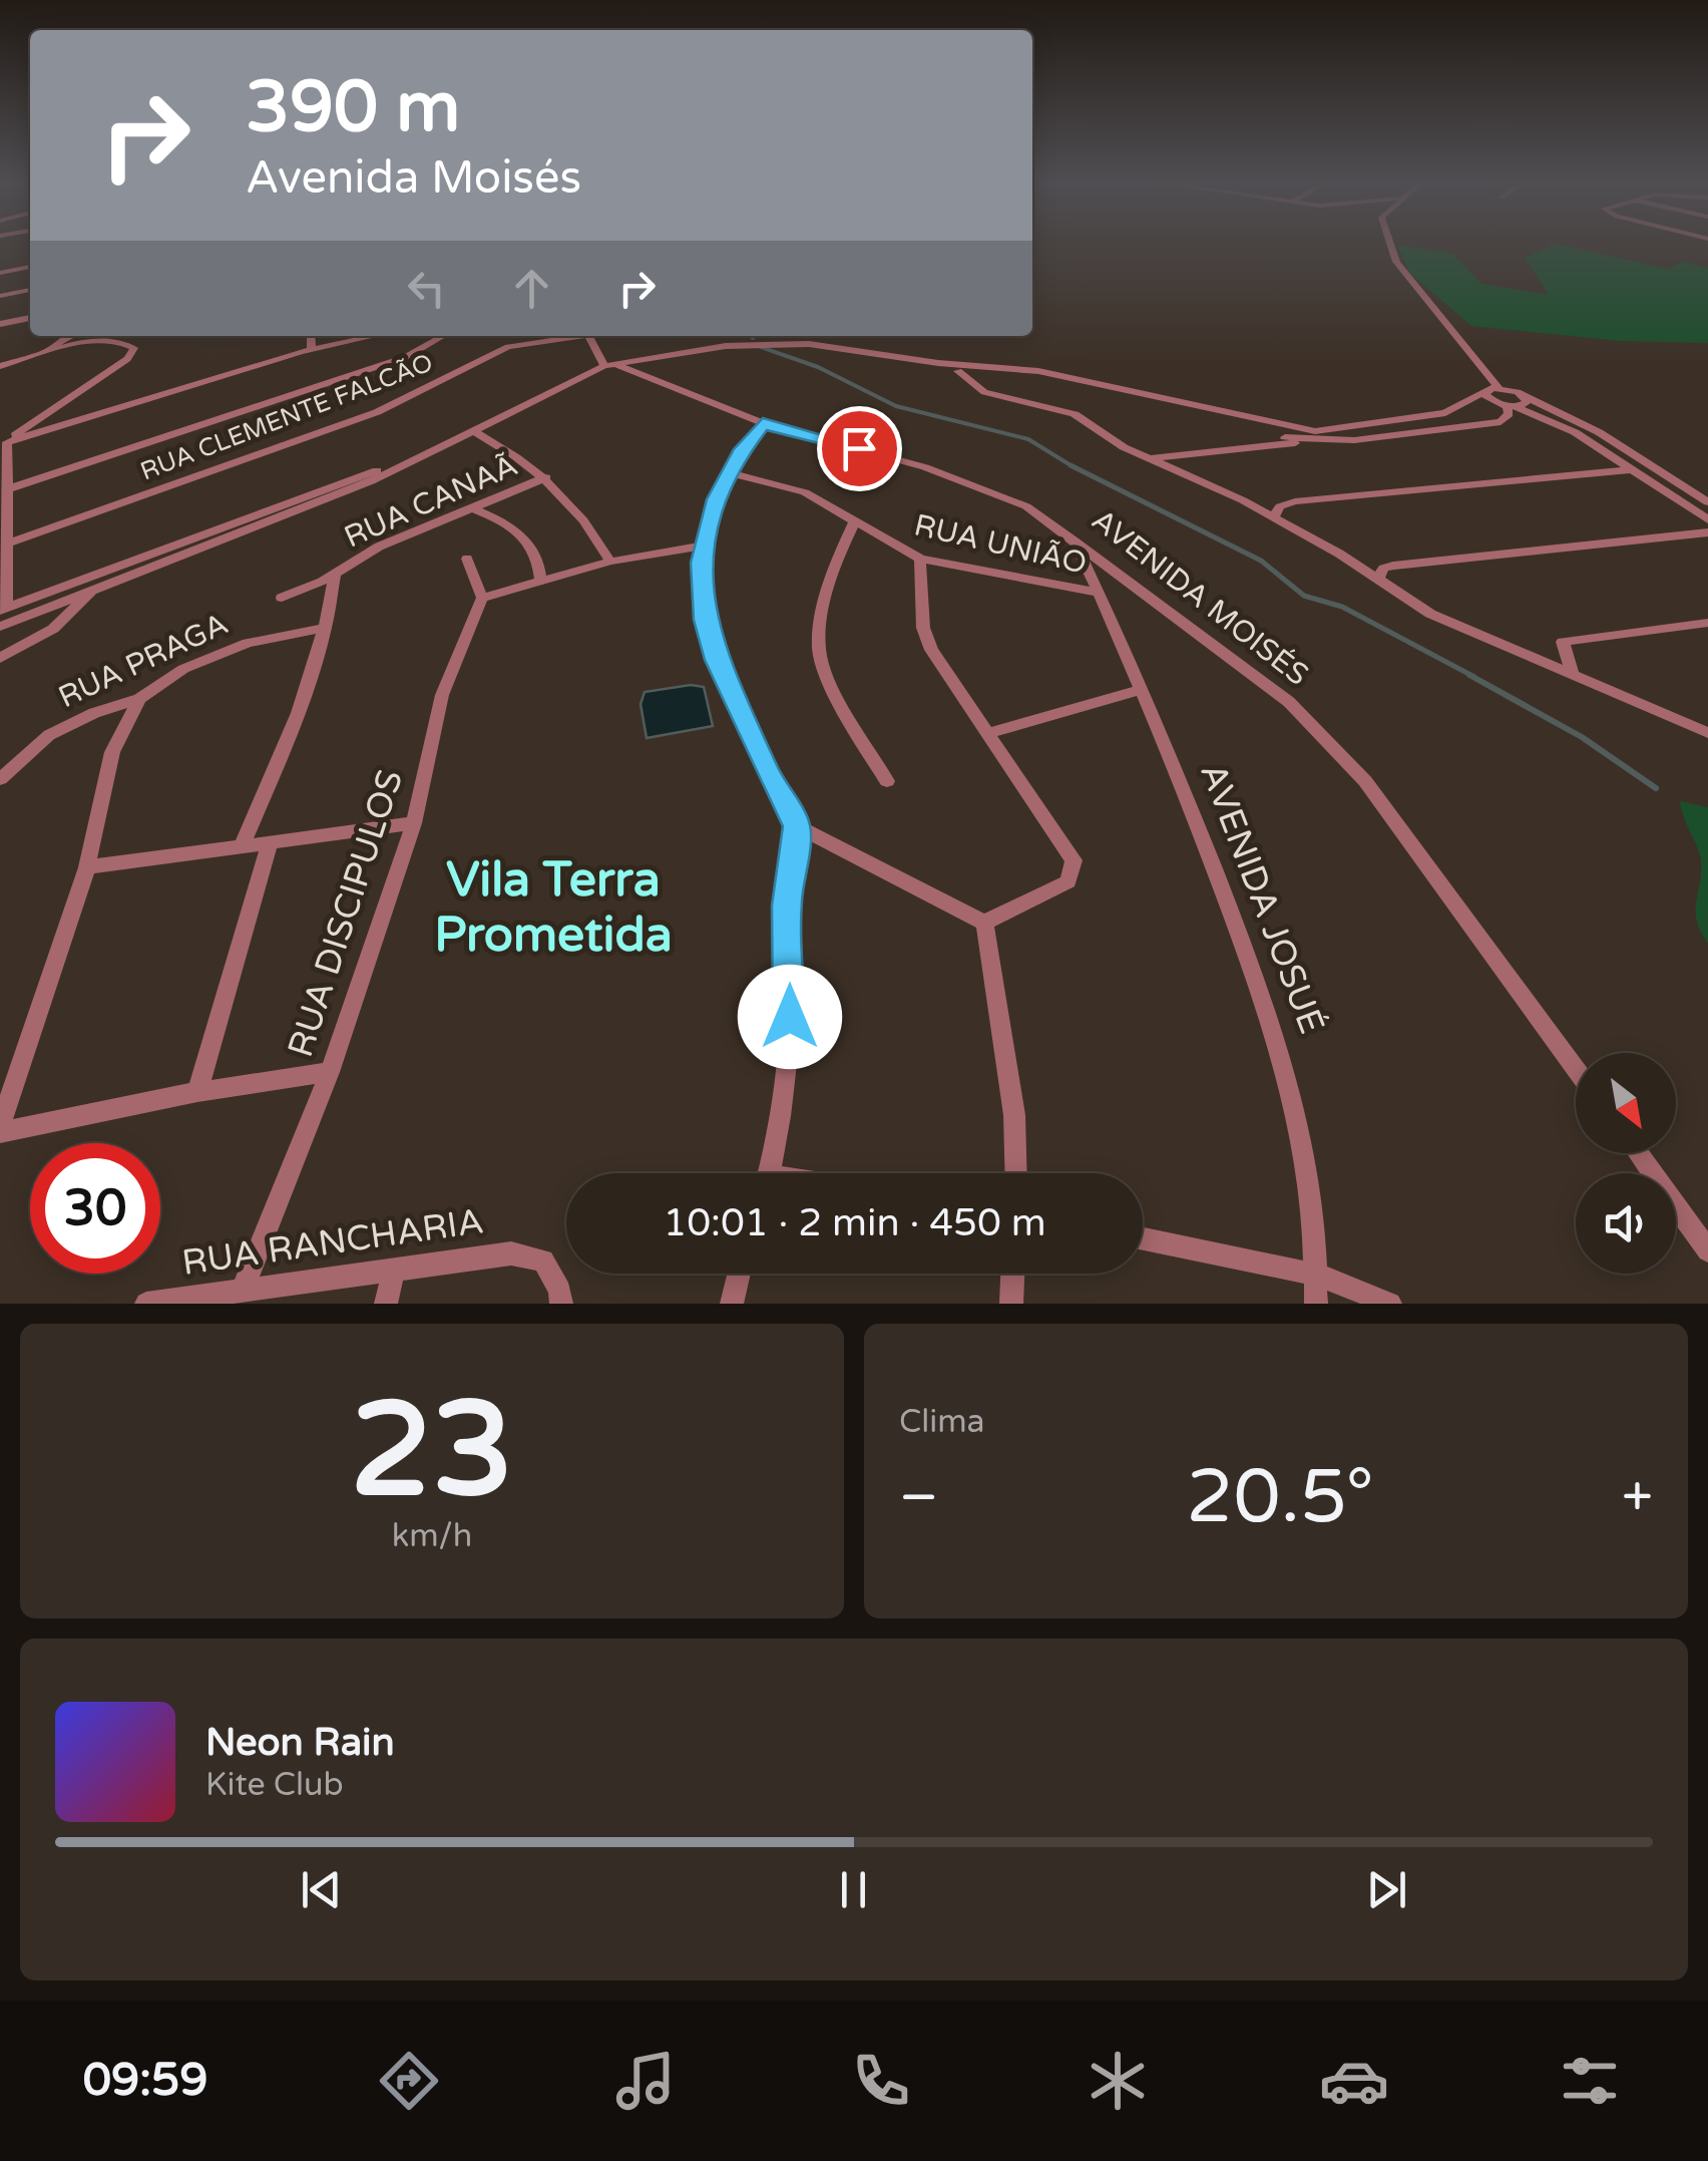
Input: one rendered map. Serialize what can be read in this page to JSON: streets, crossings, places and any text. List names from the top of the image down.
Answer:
{
  "streets": {
    "street": [
      "RUA CLEMENTE FALCÃO",
      "RUA CANAÃ",
      "RUA UNIÃO",
      "AVENIDA MOISÉS",
      "RUA PRAGA",
      "AVENIDA JOSUÉ",
      "RUA DISCIPULOS",
      "RUA RANCHARIA"
    ]
  },
  "crossings": [
    ["RUA UNIÃO", "AVENIDA JOSUÉ"],
    ["AVENIDA MOISÉS", "AVENIDA JOSUÉ"],
    ["RUA DISCIPULOS", "RUA RANCHARIA"]
  ],
  "districts": ["Vila Terra Prometida"],
  "north": "bottom right",
  "page": {
    "turn": ["390 m", "Avenida Moisés"],
    "limit": "30",
    "trip": "10:01 · 2 min · 450 m",
    "tile": [
      ["23", "km/h"],
      "Clima"
    ],
    "heat": ["−", "20.5°", "+"],
    "song": ["Neon Rain", "Kite Club"],
    "tabs": "09:59"
  }
}
